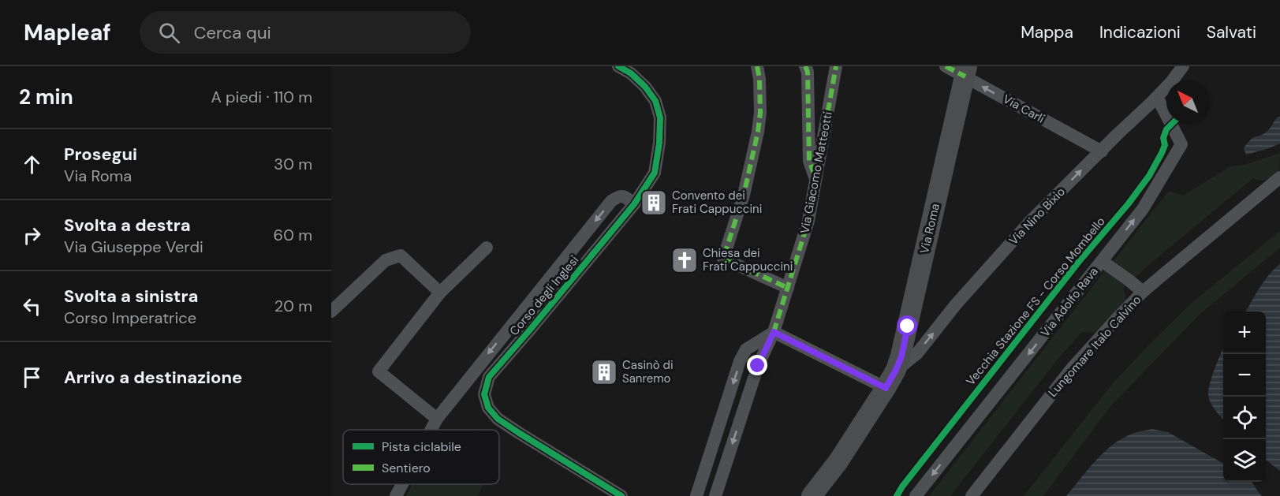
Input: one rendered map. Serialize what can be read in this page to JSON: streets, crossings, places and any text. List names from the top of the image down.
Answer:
{
  "streets": {
    "main road": ["Via Roma"],
    "street": [
      "Via Carli",
      "Via Giacomo Matteotti",
      "Via Nino Bixio",
      "Corso degli Inglesi",
      "Via Adolfo Rava",
      "Lungomare Italo Calvino"
    ],
    "cycle path": ["Vecchia Stazione FS - Corso Mombello"]
  },
  "crossings": [
    ["Via Carli", "Via Nino Bixio"],
    ["Via Carli", "Via Roma"],
    ["Via Nino Bixio", "Via Roma"],
    ["Via Nino Bixio", "Via Adolfo Rava"]
  ],
  "one_way": ["Via Carli", "Via Nino Bixio"],
  "places": {
    "building": ["Convento dei Frati Cappuccini", "Casinò di Sanremo"],
    "church": ["Chiesa dei Frati Cappuccini"]
  },
  "legend": ["Pista ciclabile", "Sentiero"],
  "north": "top left",
  "page": {
    "header": "Mapleaf",
    "search": "Cerca qui",
    "nav": ["Mappa", "Indicazioni", "Salvati"],
    "heading": ["2 min", "A piedi · 110 m"],
    "list": [
      ["Prosegui", "Via Roma", "30 m"],
      ["Svolta a destra", "Via Giuseppe Verdi", "60 m"],
      ["Svolta a sinistra", "Corso Imperatrice", "20 m"],
      "Arrivo a destinazione"
    ],
    "map_buttons": ["+", "−"]
  }
}
